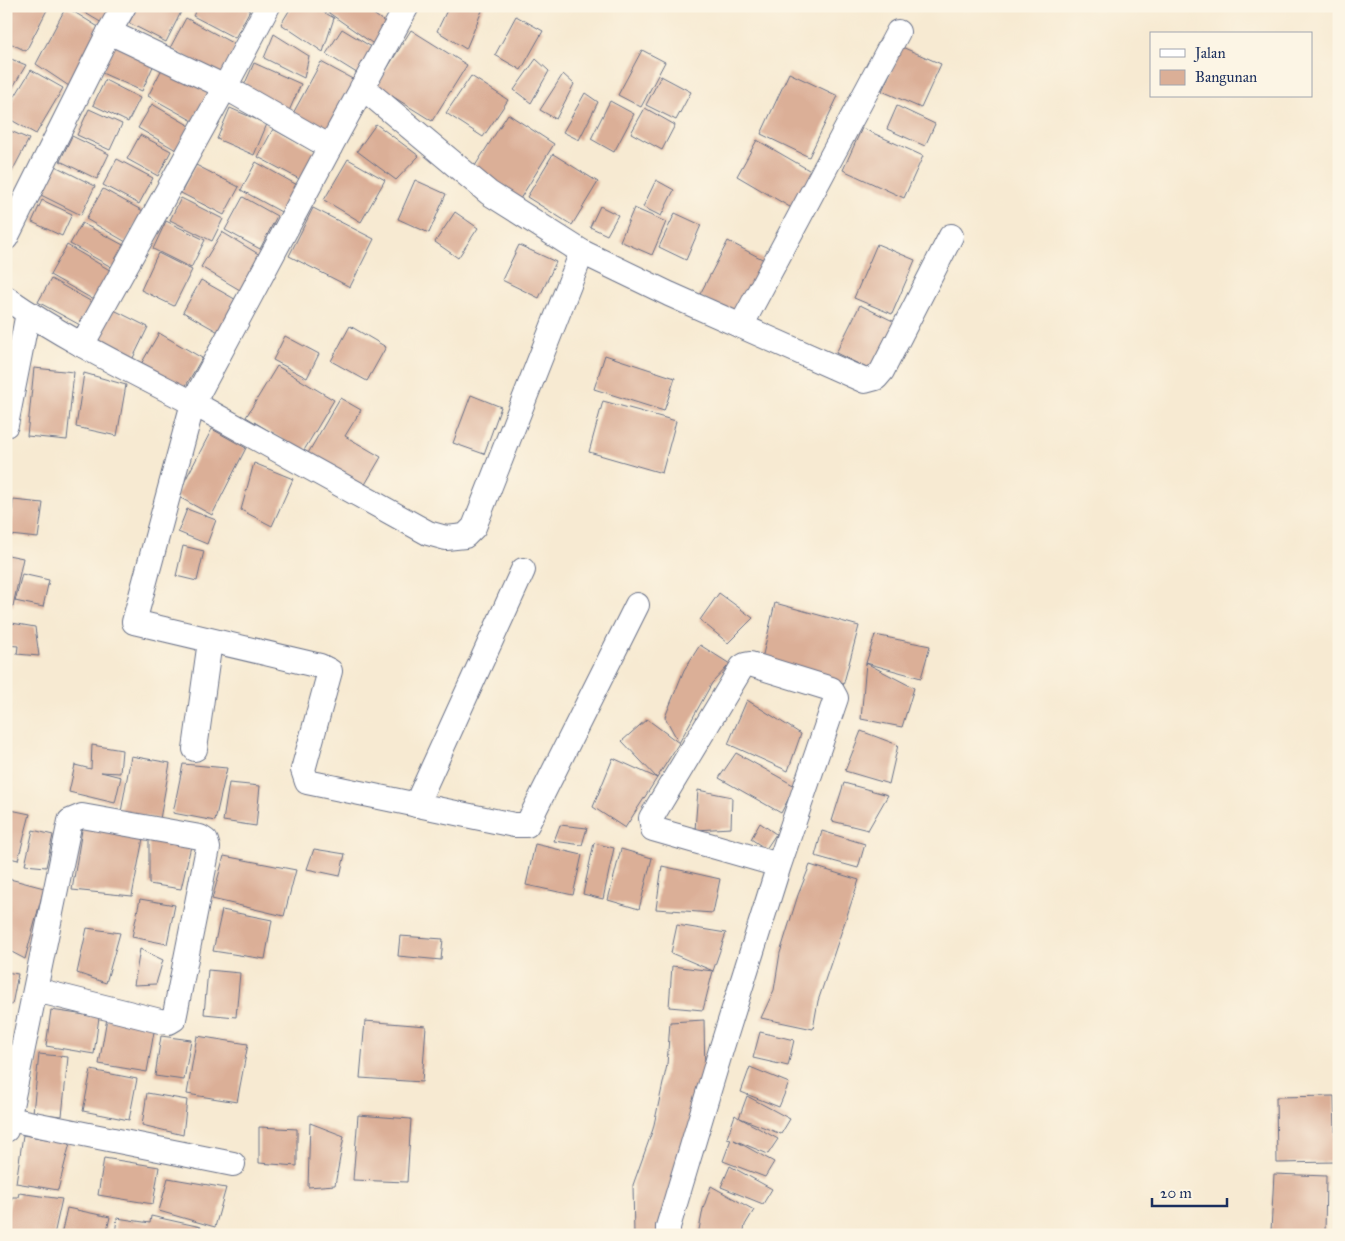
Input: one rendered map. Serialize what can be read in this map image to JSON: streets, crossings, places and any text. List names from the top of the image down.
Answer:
{
  "legend": ["Jalan", "Bangunan"],
  "scale_bar": "20 m"
}
